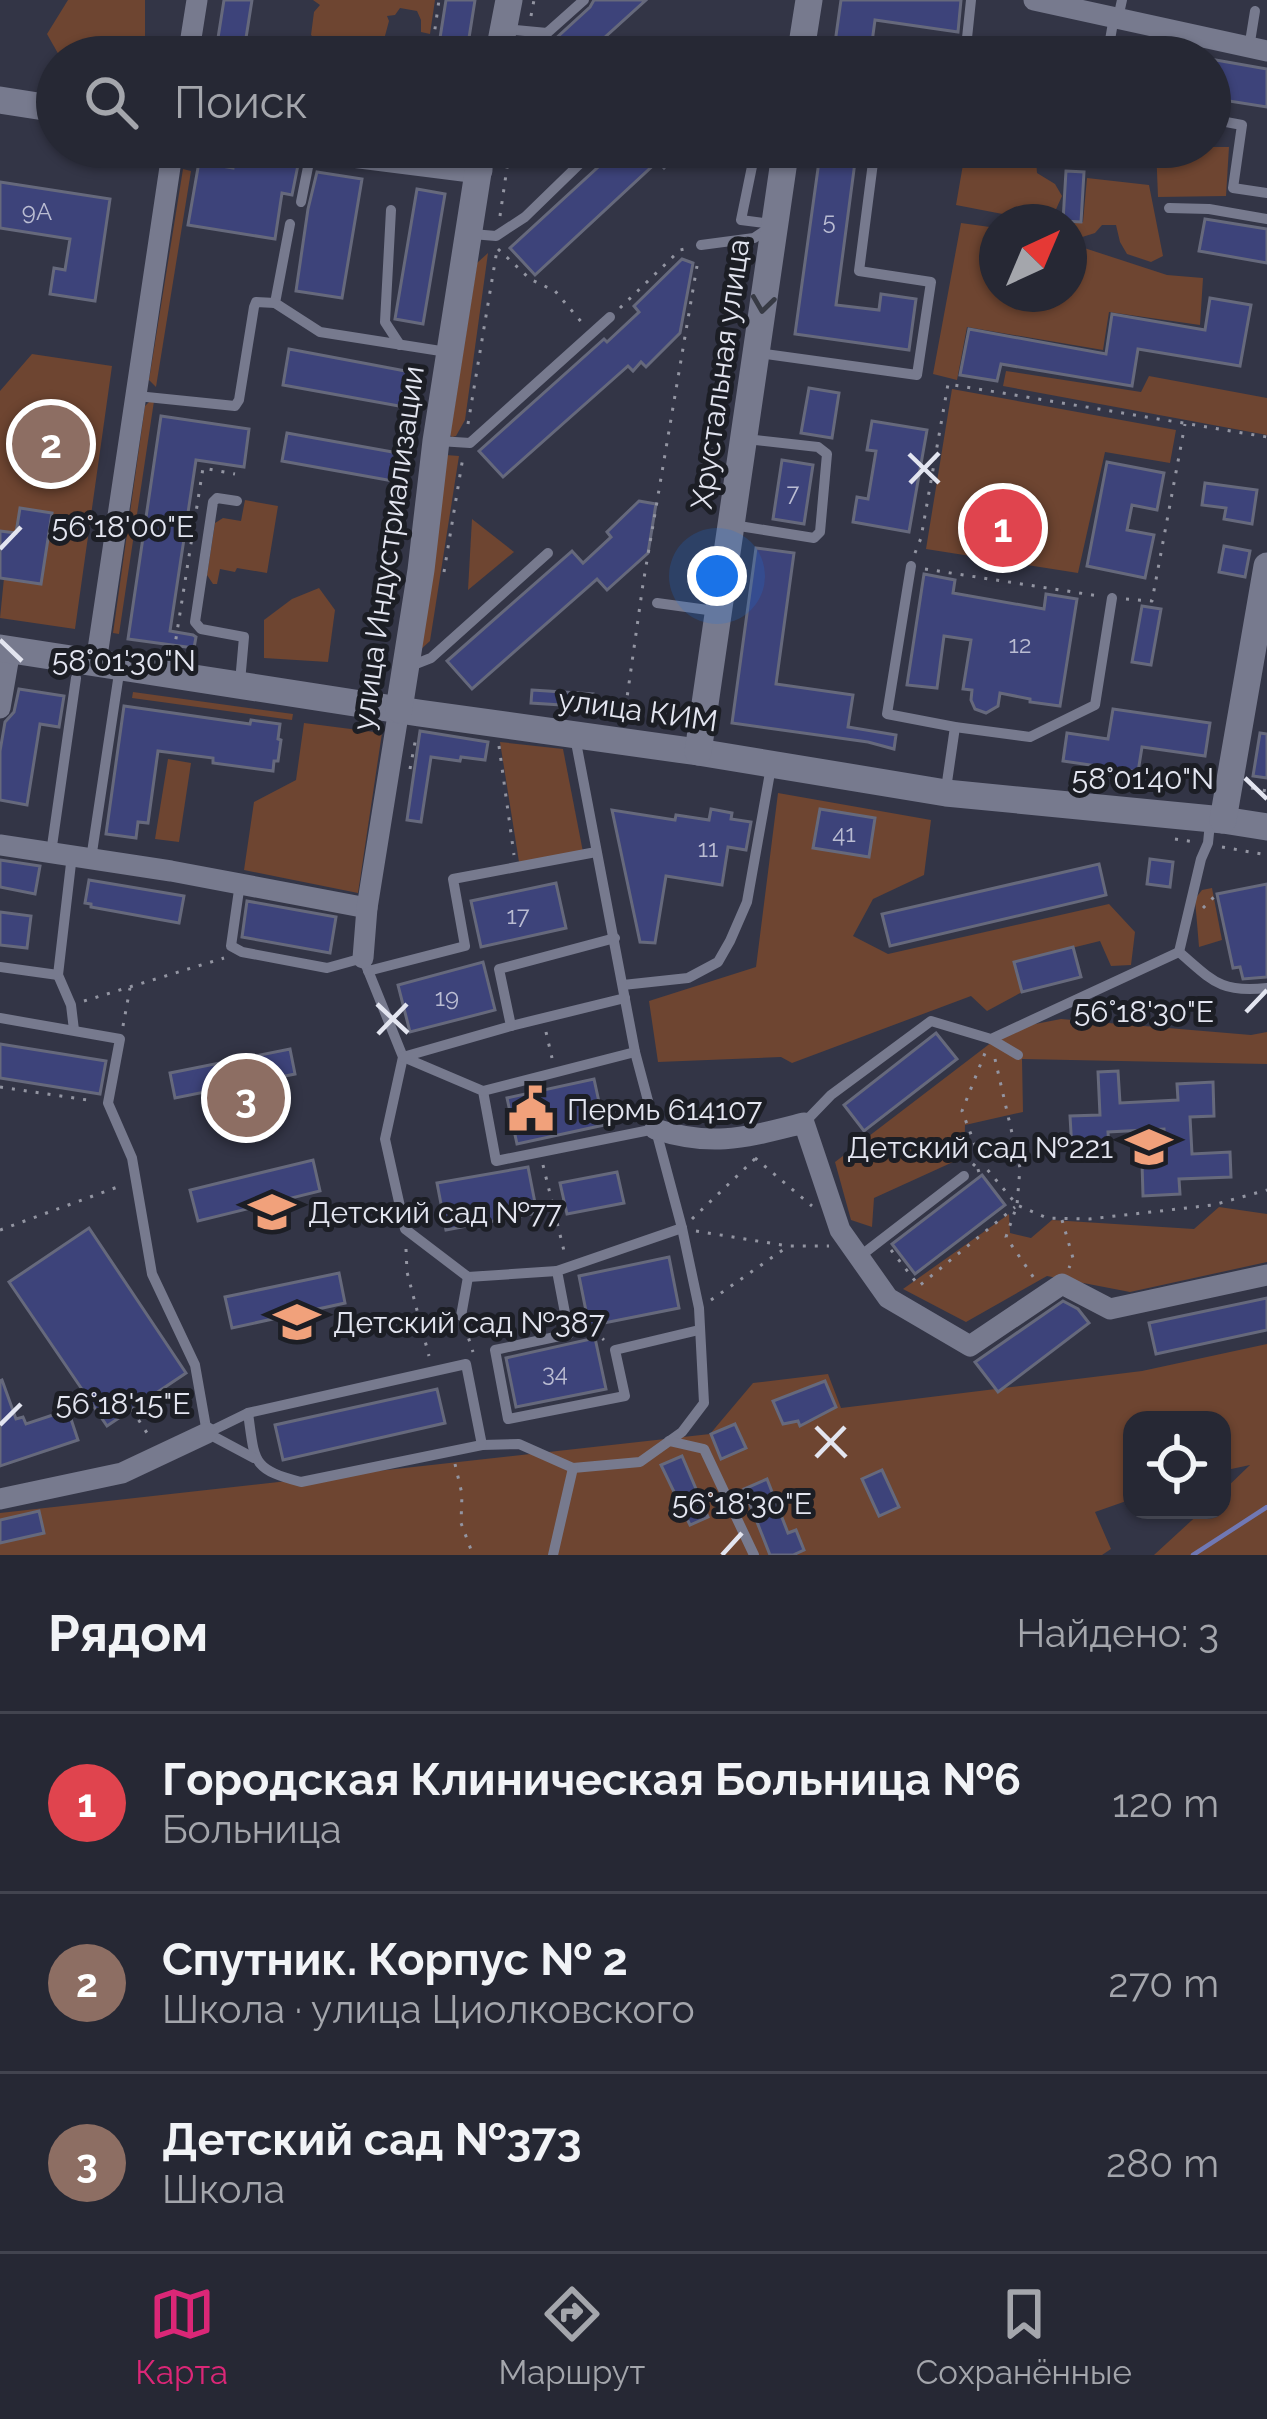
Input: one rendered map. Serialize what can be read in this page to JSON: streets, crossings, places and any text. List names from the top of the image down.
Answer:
{
  "streets": {
    "street": ["Хрустальная улица", "улица Индустриализации", "улица КИМ"]
  },
  "crossings": [
    ["Хрустальная улица", "улица КИМ"],
    ["улица Индустриализации", "улица КИМ"]
  ],
  "places": {
    "public building": ["Пермь 614107"],
    "school or university": ["Детский сад №221", "Детский сад №77", "Детский сад №387"]
  },
  "house_numbers": [
    "9А",
    "5",
    "7",
    "12",
    "41",
    "11",
    "17",
    "19",
    "34"
  ],
  "north": "top right",
  "page": {
    "search": "Поиск",
    "pins": ["2", "1", "3"],
    "heading": ["Рядом", "Найдено: 3"],
    "list": [
      {
        "mark": "1",
        "name": "Городская Клиническая Больница №6",
        "note": "Больница",
        "value": "120 m"
      },
      {
        "mark": "2",
        "name": "Спутник. Корпус № 2",
        "note": "Школа · улица Циолковского",
        "value": "270 m"
      },
      {
        "mark": "3",
        "name": "Детский сад №373",
        "note": "Школа",
        "value": "280 m"
      }
    ],
    "nav": ["Карта", "Маршрут", "Сохранённые"]
  },
  "coordinates": [
    "56°18'00\"E",
    "58°01'30\"N",
    "58°01'40\"N",
    "56°18'30\"E",
    "56°18'15\"E"
  ]
}
